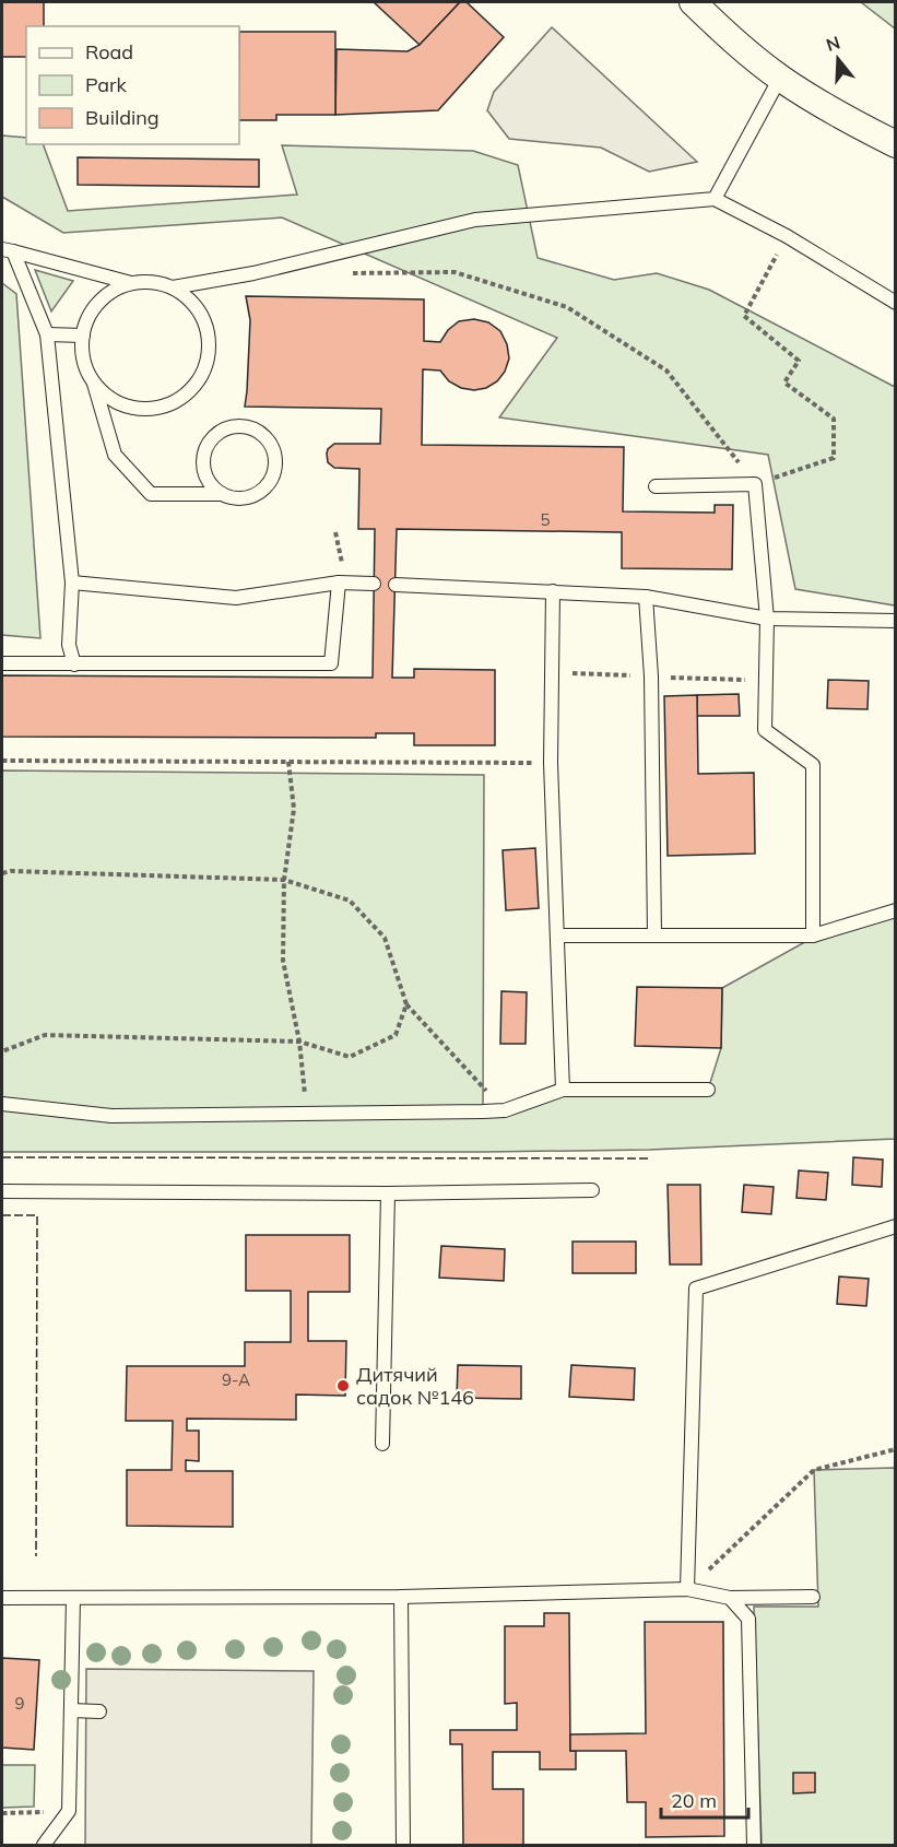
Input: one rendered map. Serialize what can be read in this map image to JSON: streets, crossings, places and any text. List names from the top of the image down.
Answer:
{
  "places": ["Дитячий садок №146"],
  "house_numbers": ["5", "9-А", "9"],
  "legend": ["Road", "Park", "Building"],
  "scale_bar": "20 m",
  "north": "top"
}
